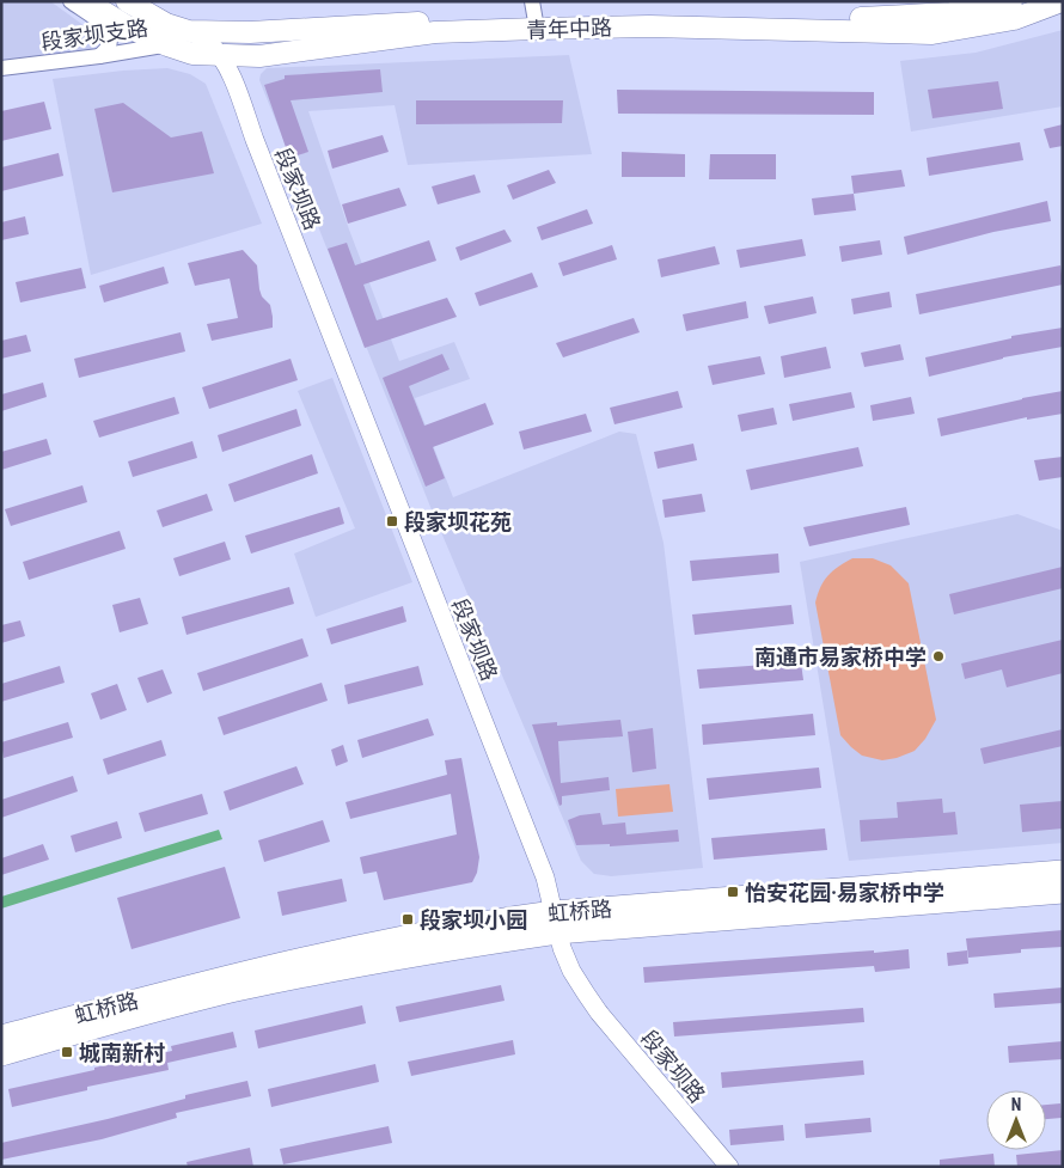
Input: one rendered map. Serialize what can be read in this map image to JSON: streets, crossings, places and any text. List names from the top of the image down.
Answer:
{
  "streets": {
    "main road": ["青年中路", "虹桥路"],
    "street": ["段家坝支路", "段家坝路"]
  },
  "crossings": [
    ["青年中路", "段家坝支路"],
    ["青年中路", "段家坝路"],
    ["段家坝支路", "段家坝路"],
    ["段家坝路", "虹桥路"]
  ],
  "places": {
    "transit": [
      "段家坝花苑",
      "怡安花园·易家桥中学",
      "段家坝小园",
      "城南新村"
    ],
    "other": ["南通市易家桥中学"]
  },
  "north": "top"
}
